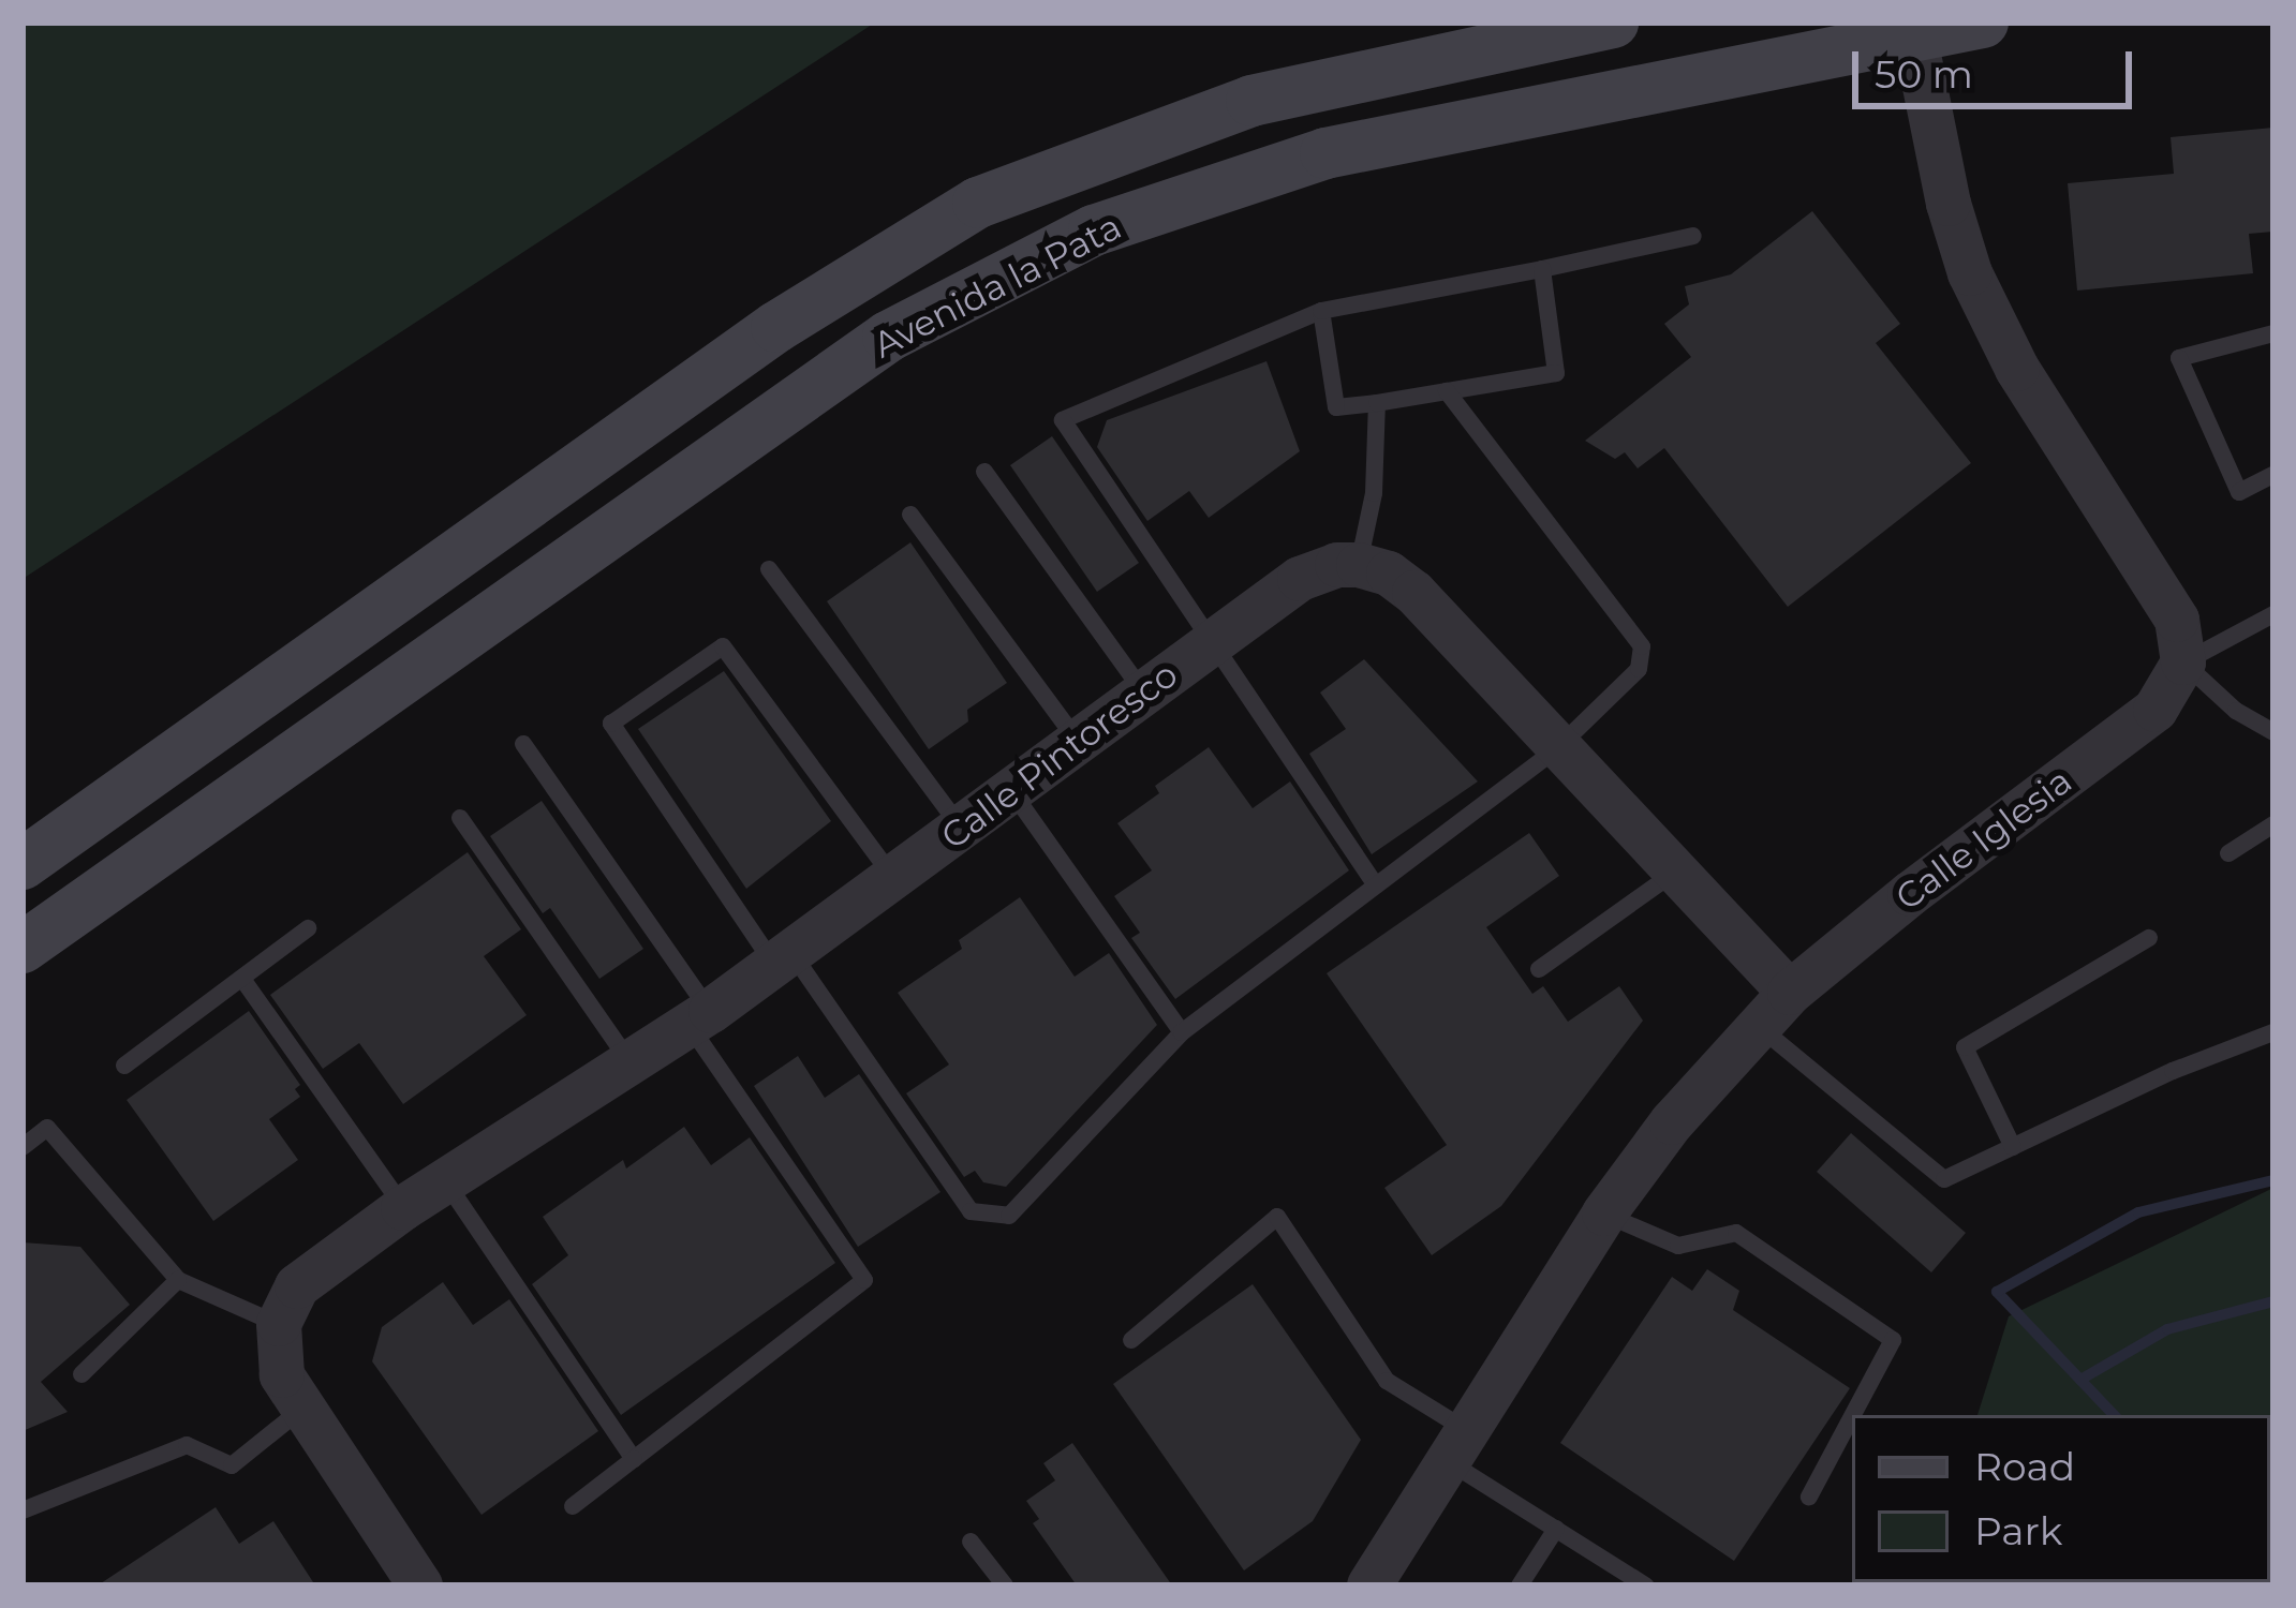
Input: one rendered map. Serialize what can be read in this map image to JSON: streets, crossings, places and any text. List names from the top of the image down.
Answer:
{
  "streets": {
    "main road": ["Avenida la Pata"],
    "street": ["Calle Pintoresco", "Calle Iglesia"]
  },
  "legend": ["Road", "Park"],
  "scale_bar": "50 m"
}
